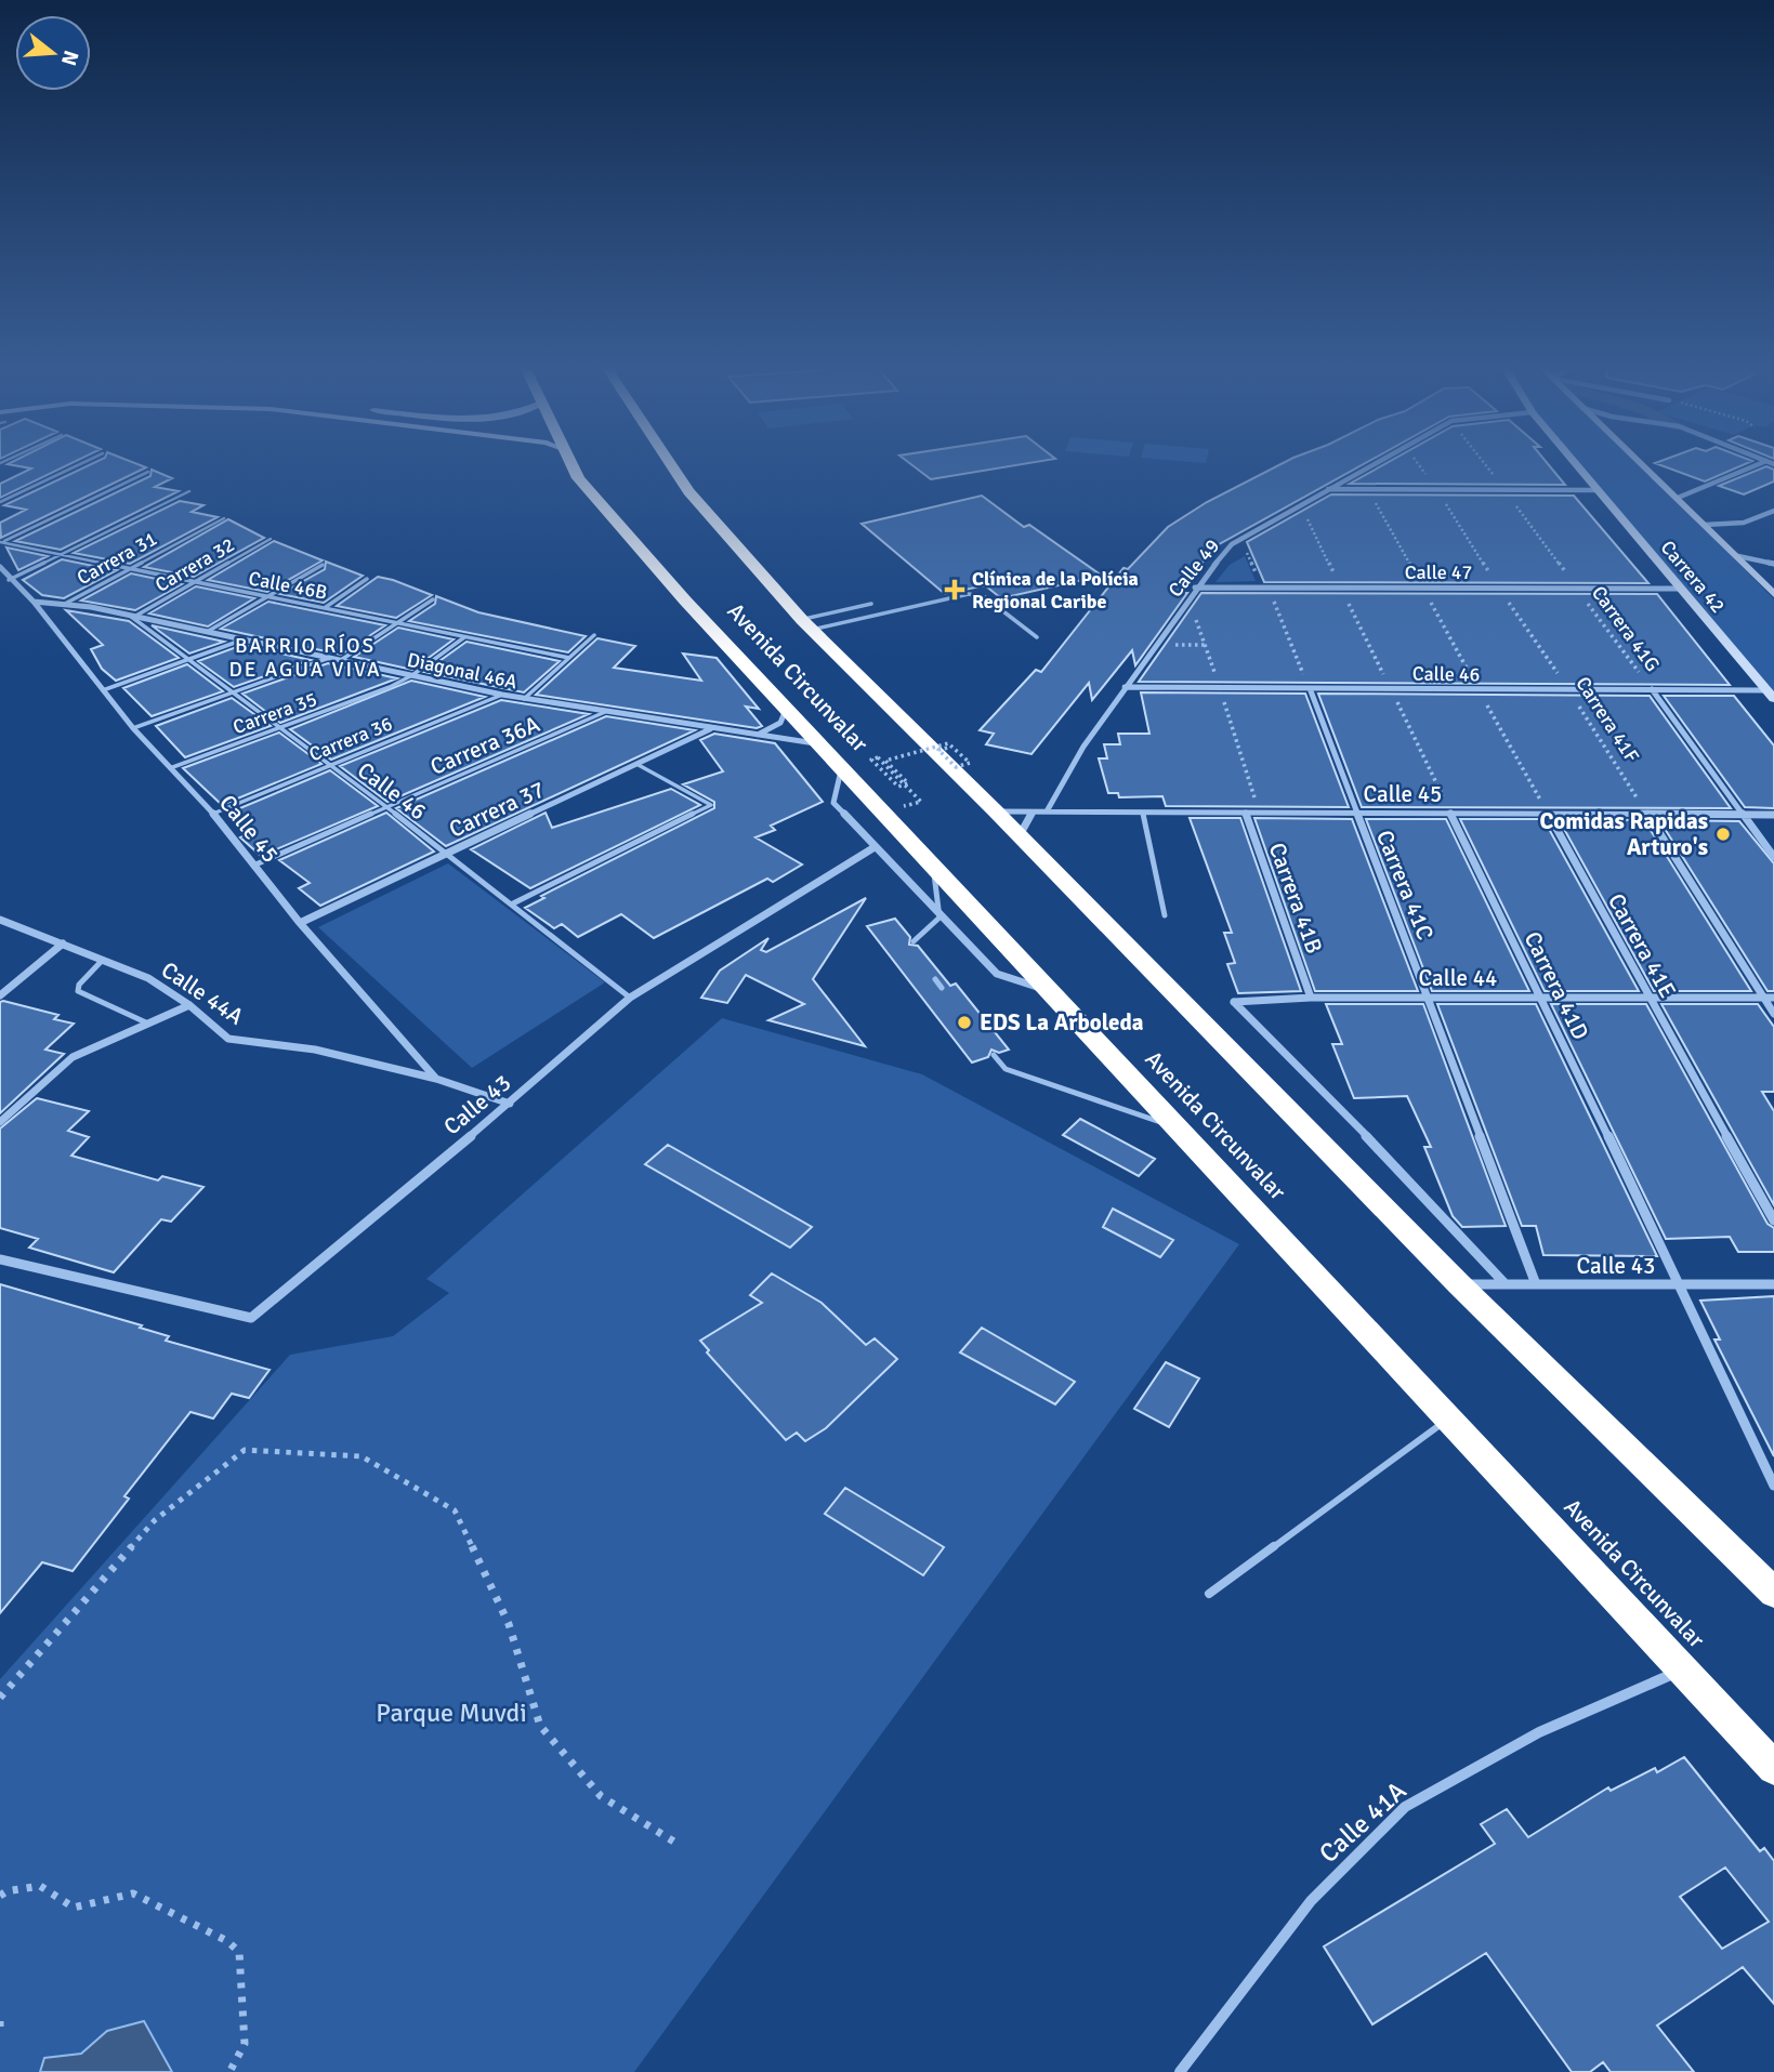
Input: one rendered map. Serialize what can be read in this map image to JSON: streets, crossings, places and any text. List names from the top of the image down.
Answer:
{
  "streets": {
    "highway": ["Avenida Circunvalar"],
    "street": [
      "Calle 49",
      "Calle 47",
      "Carrera 42",
      "Carrera 41G",
      "Diagonal 46A",
      "Calle 46",
      "Calle 45",
      "Carrera 37",
      "Carrera 41C",
      "Carrera 41B",
      "Carrera 41E",
      "Calle 44",
      "Carrera 41D",
      "Calle 44A",
      "Calle 43",
      "Calle 41A"
    ],
    "lane": [
      "Carrera 31",
      "Carrera 32",
      "Calle 46B",
      "Carrera 35",
      "Carrera 36",
      "Carrera 36A"
    ],
    "path": ["Carrera 41F"]
  },
  "crossings": [
    ["Carrera 31", "Calle 46B"],
    ["Carrera 31", "Diagonal 46A"],
    ["Carrera 32", "Calle 46B"],
    ["Carrera 32", "Diagonal 46A"],
    ["Carrera 32", "Calle 46"],
    ["Calle 49", "Calle 47"],
    ["Calle 49", "Calle 46"],
    ["Calle 49", "Calle 45"],
    ["Calle 47", "Carrera 42"],
    ["Calle 47", "Carrera 41G"],
    ["Calle 47", "Carrera 41F"],
    ["Carrera 42", "Calle 46"],
    ["Calle 46B", "Carrera 35"],
    ["Carrera 41G", "Calle 46"],
    ["Carrera 41G", "Calle 45"],
    ["Diagonal 46A", "Calle 46"],
    ["Diagonal 46A", "Avenida Circunvalar"],
    ["Diagonal 46A", "Carrera 35"],
    ["Diagonal 46A", "Carrera 36"],
    ["Diagonal 46A", "Carrera 36A"],
    ["Diagonal 46A", "Calle 45"],
    ["Diagonal 46A", "Carrera 37"],
    ["Calle 46", "Carrera 35"],
    ["Calle 46", "Carrera 41F"],
    ["Calle 46", "Carrera 36"],
    ["Calle 46", "Carrera 36A"],
    ["Calle 46", "Carrera 37"],
    ["Calle 46", "Carrera 41C"],
    ["Calle 46", "Calle 43"],
    ["Avenida Circunvalar", "Calle 45"],
    ["Avenida Circunvalar", "Calle 43"],
    ["Avenida Circunvalar", "Calle 41A"],
    ["Carrera 35", "Calle 45"],
    ["Carrera 41F", "Calle 45"],
    ["Carrera 36", "Calle 45"],
    ["Carrera 36A", "Calle 45"],
    ["Calle 45", "Carrera 37"],
    ["Calle 45", "Carrera 41C"],
    ["Calle 45", "Carrera 41B"],
    ["Calle 45", "Carrera 41E"],
    ["Calle 45", "Carrera 41D"],
    ["Calle 45", "Calle 44A"],
    ["Carrera 41C", "Calle 44"],
    ["Carrera 41C", "Calle 43"],
    ["Carrera 41B", "Calle 44"],
    ["Carrera 41E", "Calle 44"],
    ["Calle 44", "Carrera 41D"],
    ["Calle 44", "Calle 43"],
    ["Carrera 41D", "Calle 43"],
    ["Calle 44A", "Calle 43"]
  ],
  "districts": ["BARRIO RÍOS DE AGUA VIVA"],
  "parks": ["Parque Muvdi"],
  "places": {
    "health": ["Clínica de la Polícia Regional Caribe"],
    "other": ["Comidas Rapidas Arturo's", "EDS La Arboleda"]
  },
  "north": "right"
}
